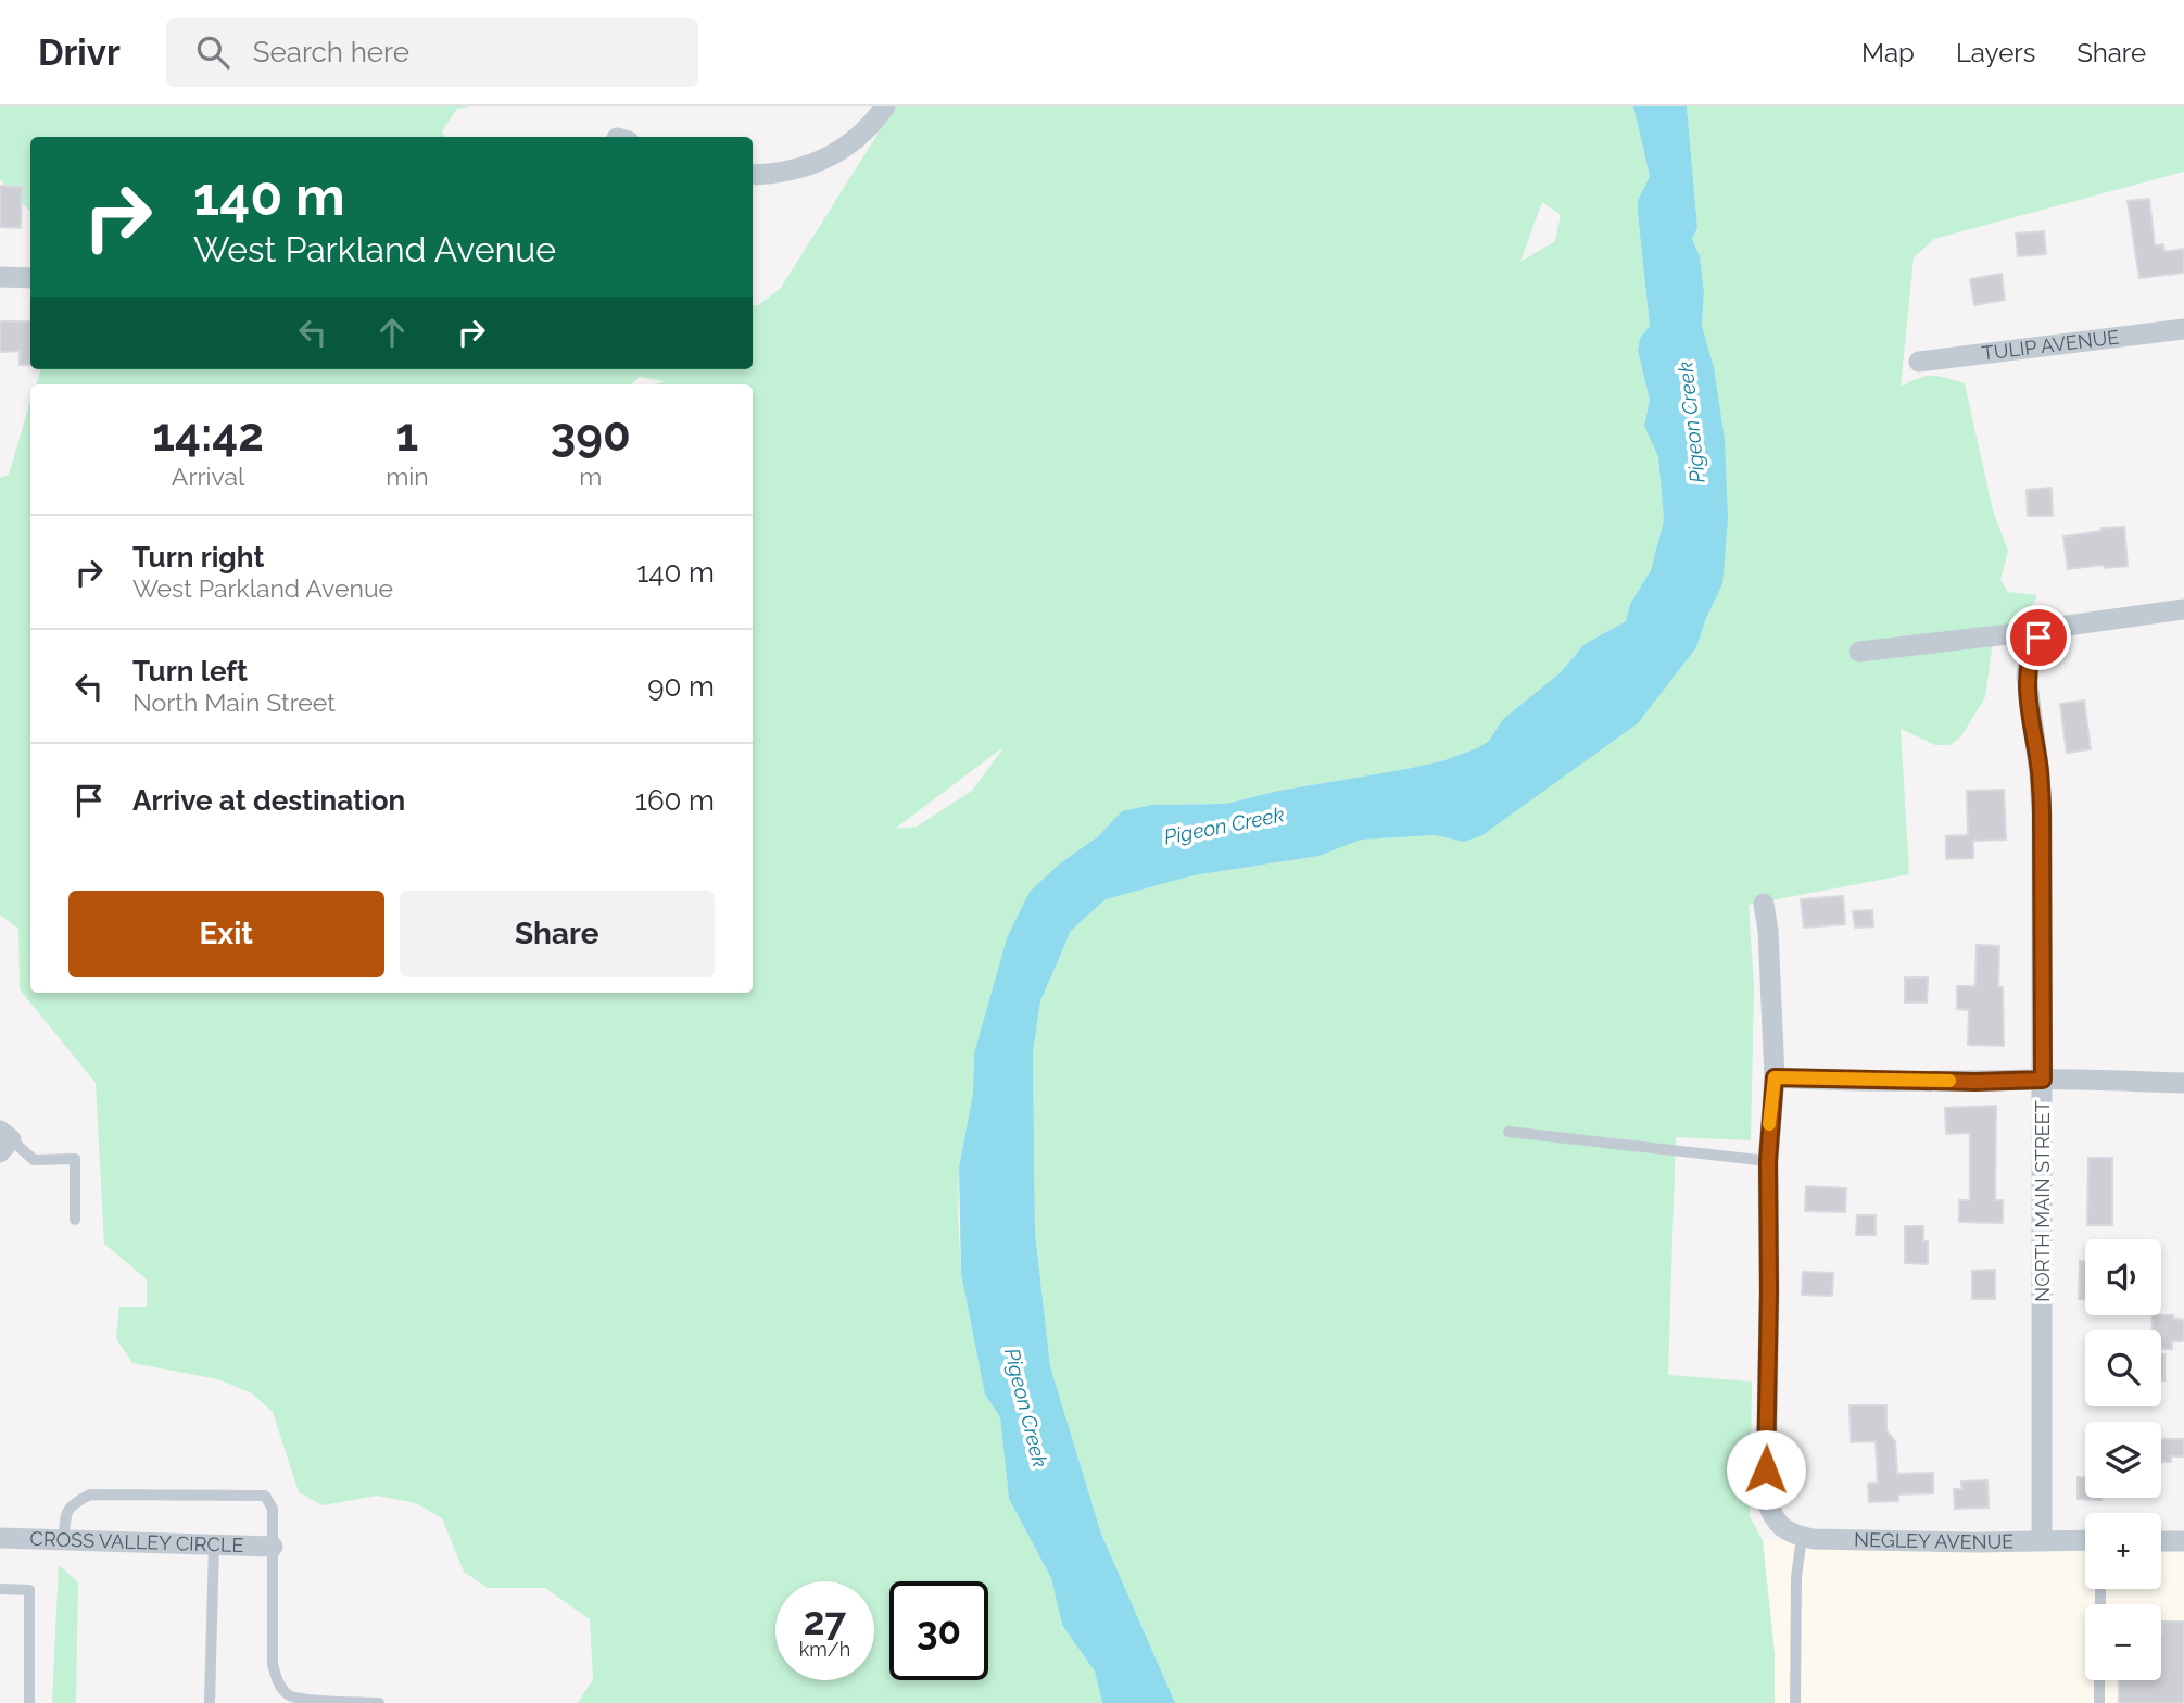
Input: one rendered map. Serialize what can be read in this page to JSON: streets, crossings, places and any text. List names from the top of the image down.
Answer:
{
  "streets": {
    "street": [
      "TULIP AVENUE",
      "NORTH MAIN STREET",
      "NEGLEY AVENUE",
      "CROSS VALLEY CIRCLE"
    ]
  },
  "crossings": [
    ["NORTH MAIN STREET", "NEGLEY AVENUE"]
  ],
  "water": ["Pigeon Creek"],
  "page": {
    "header": "Drivr",
    "search": "Search here",
    "nav": ["Map", "Layers", "Share"],
    "turn": ["140 m", "West Parkland Avenue"],
    "eta": [
      "14:42",
      "Arrival",
      "1",
      "min",
      "390",
      "m"
    ],
    "list": [
      {
        "name": "Turn right",
        "note": "West Parkland Avenue",
        "value": "140 m"
      },
      {
        "name": "Turn left",
        "note": "North Main Street",
        "value": "90 m"
      },
      {
        "name": "Arrive at destination",
        "value": "160 m"
      }
    ],
    "buttons": ["Exit", "Share"],
    "map_buttons": ["+", "−"],
    "speed": "27 km/h",
    "limit": "30"
  }
}
